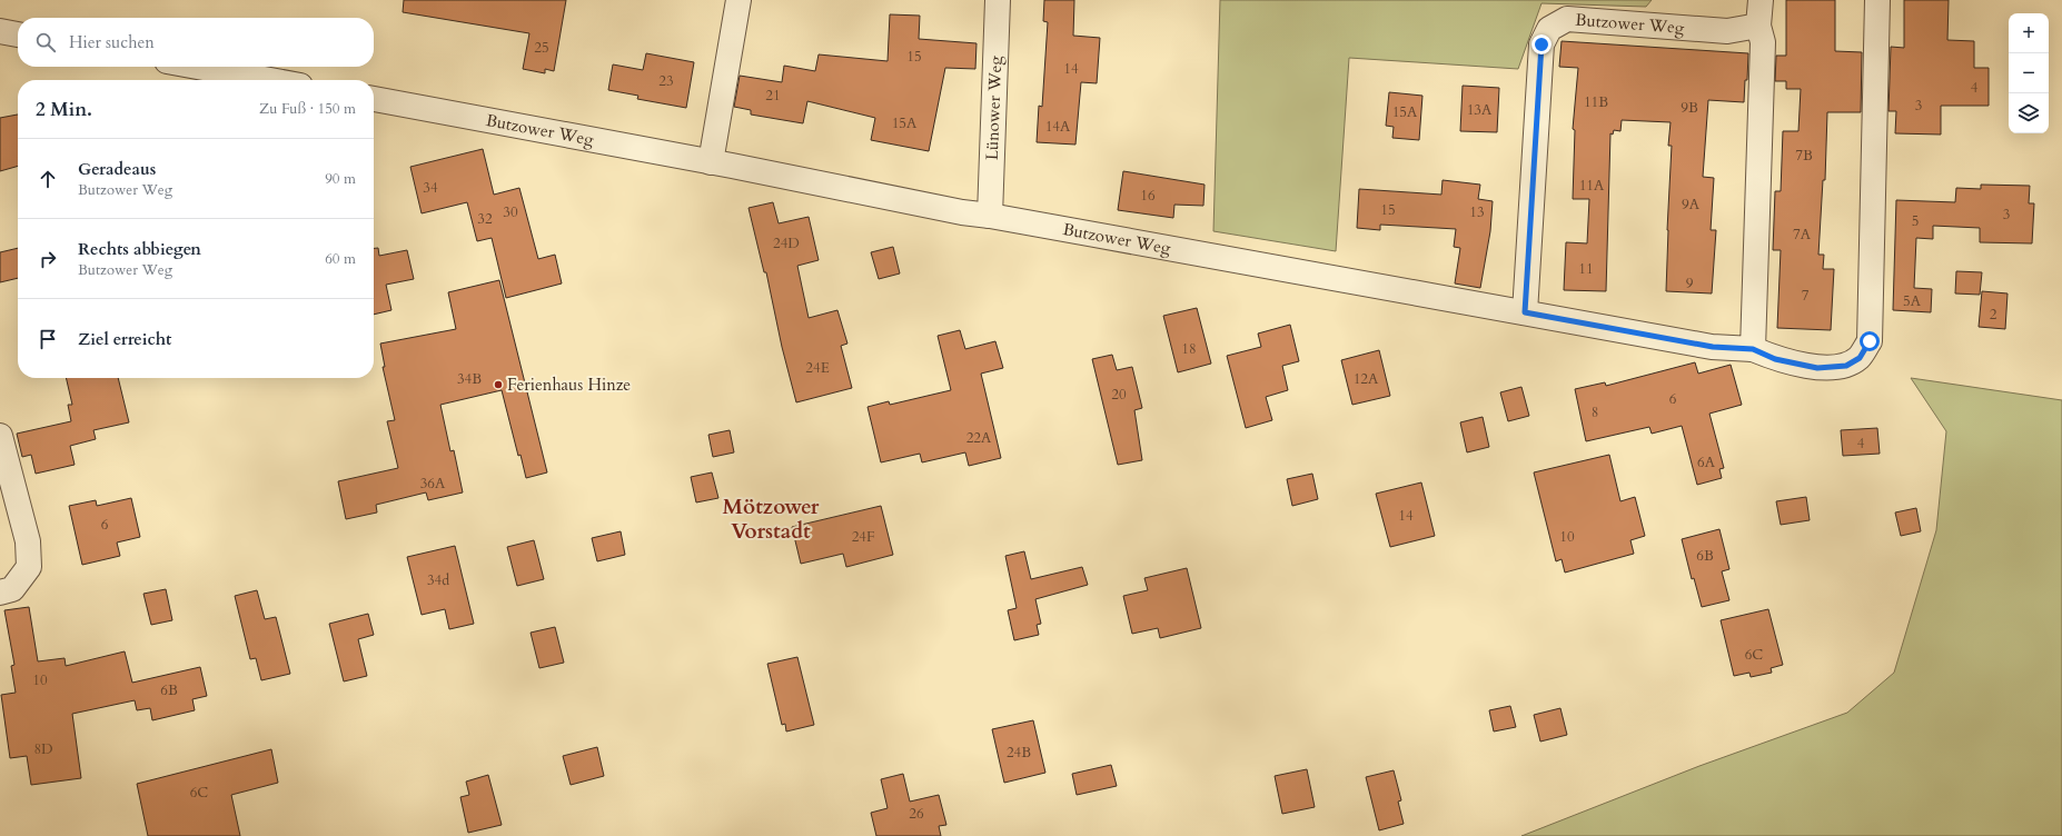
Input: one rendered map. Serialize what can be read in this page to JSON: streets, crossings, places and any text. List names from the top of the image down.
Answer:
{
  "streets": {
    "street": ["Butzower Weg", "Lünower Weg"]
  },
  "crossings": [
    ["Butzower Weg", "Lünower Weg"]
  ],
  "districts": ["Mötzower Vorstadt"],
  "places": ["Ferienhaus Hinze"],
  "house_numbers": [
    "25",
    "15",
    "14",
    "23",
    "4",
    "21",
    "11B",
    "3",
    "9B",
    "13A",
    "15A",
    "15A",
    "14A",
    "7B",
    "11A",
    "34",
    "16",
    "9A",
    "15",
    "30",
    "13",
    "3",
    "32",
    "5",
    "7A",
    "24D",
    "11",
    "9",
    "7",
    "5A",
    "2",
    "18",
    "24E",
    "34B",
    "12A",
    "20",
    "6",
    "8",
    "22A",
    "4",
    "6A",
    "36A",
    "14",
    "6",
    "24F",
    "10",
    "6B",
    "34d",
    "6C",
    "10",
    "6B",
    "8D",
    "24B",
    "6C",
    "26"
  ],
  "page": {
    "map_buttons": ["+", "−"],
    "search": "Hier suchen",
    "heading": ["2 Min.", "Zu Fuß · 150 m"],
    "list": [
      ["Geradeaus", "Butzower Weg", "90 m"],
      ["Rechts abbiegen", "Butzower Weg", "60 m"],
      "Ziel erreicht"
    ]
  }
}
